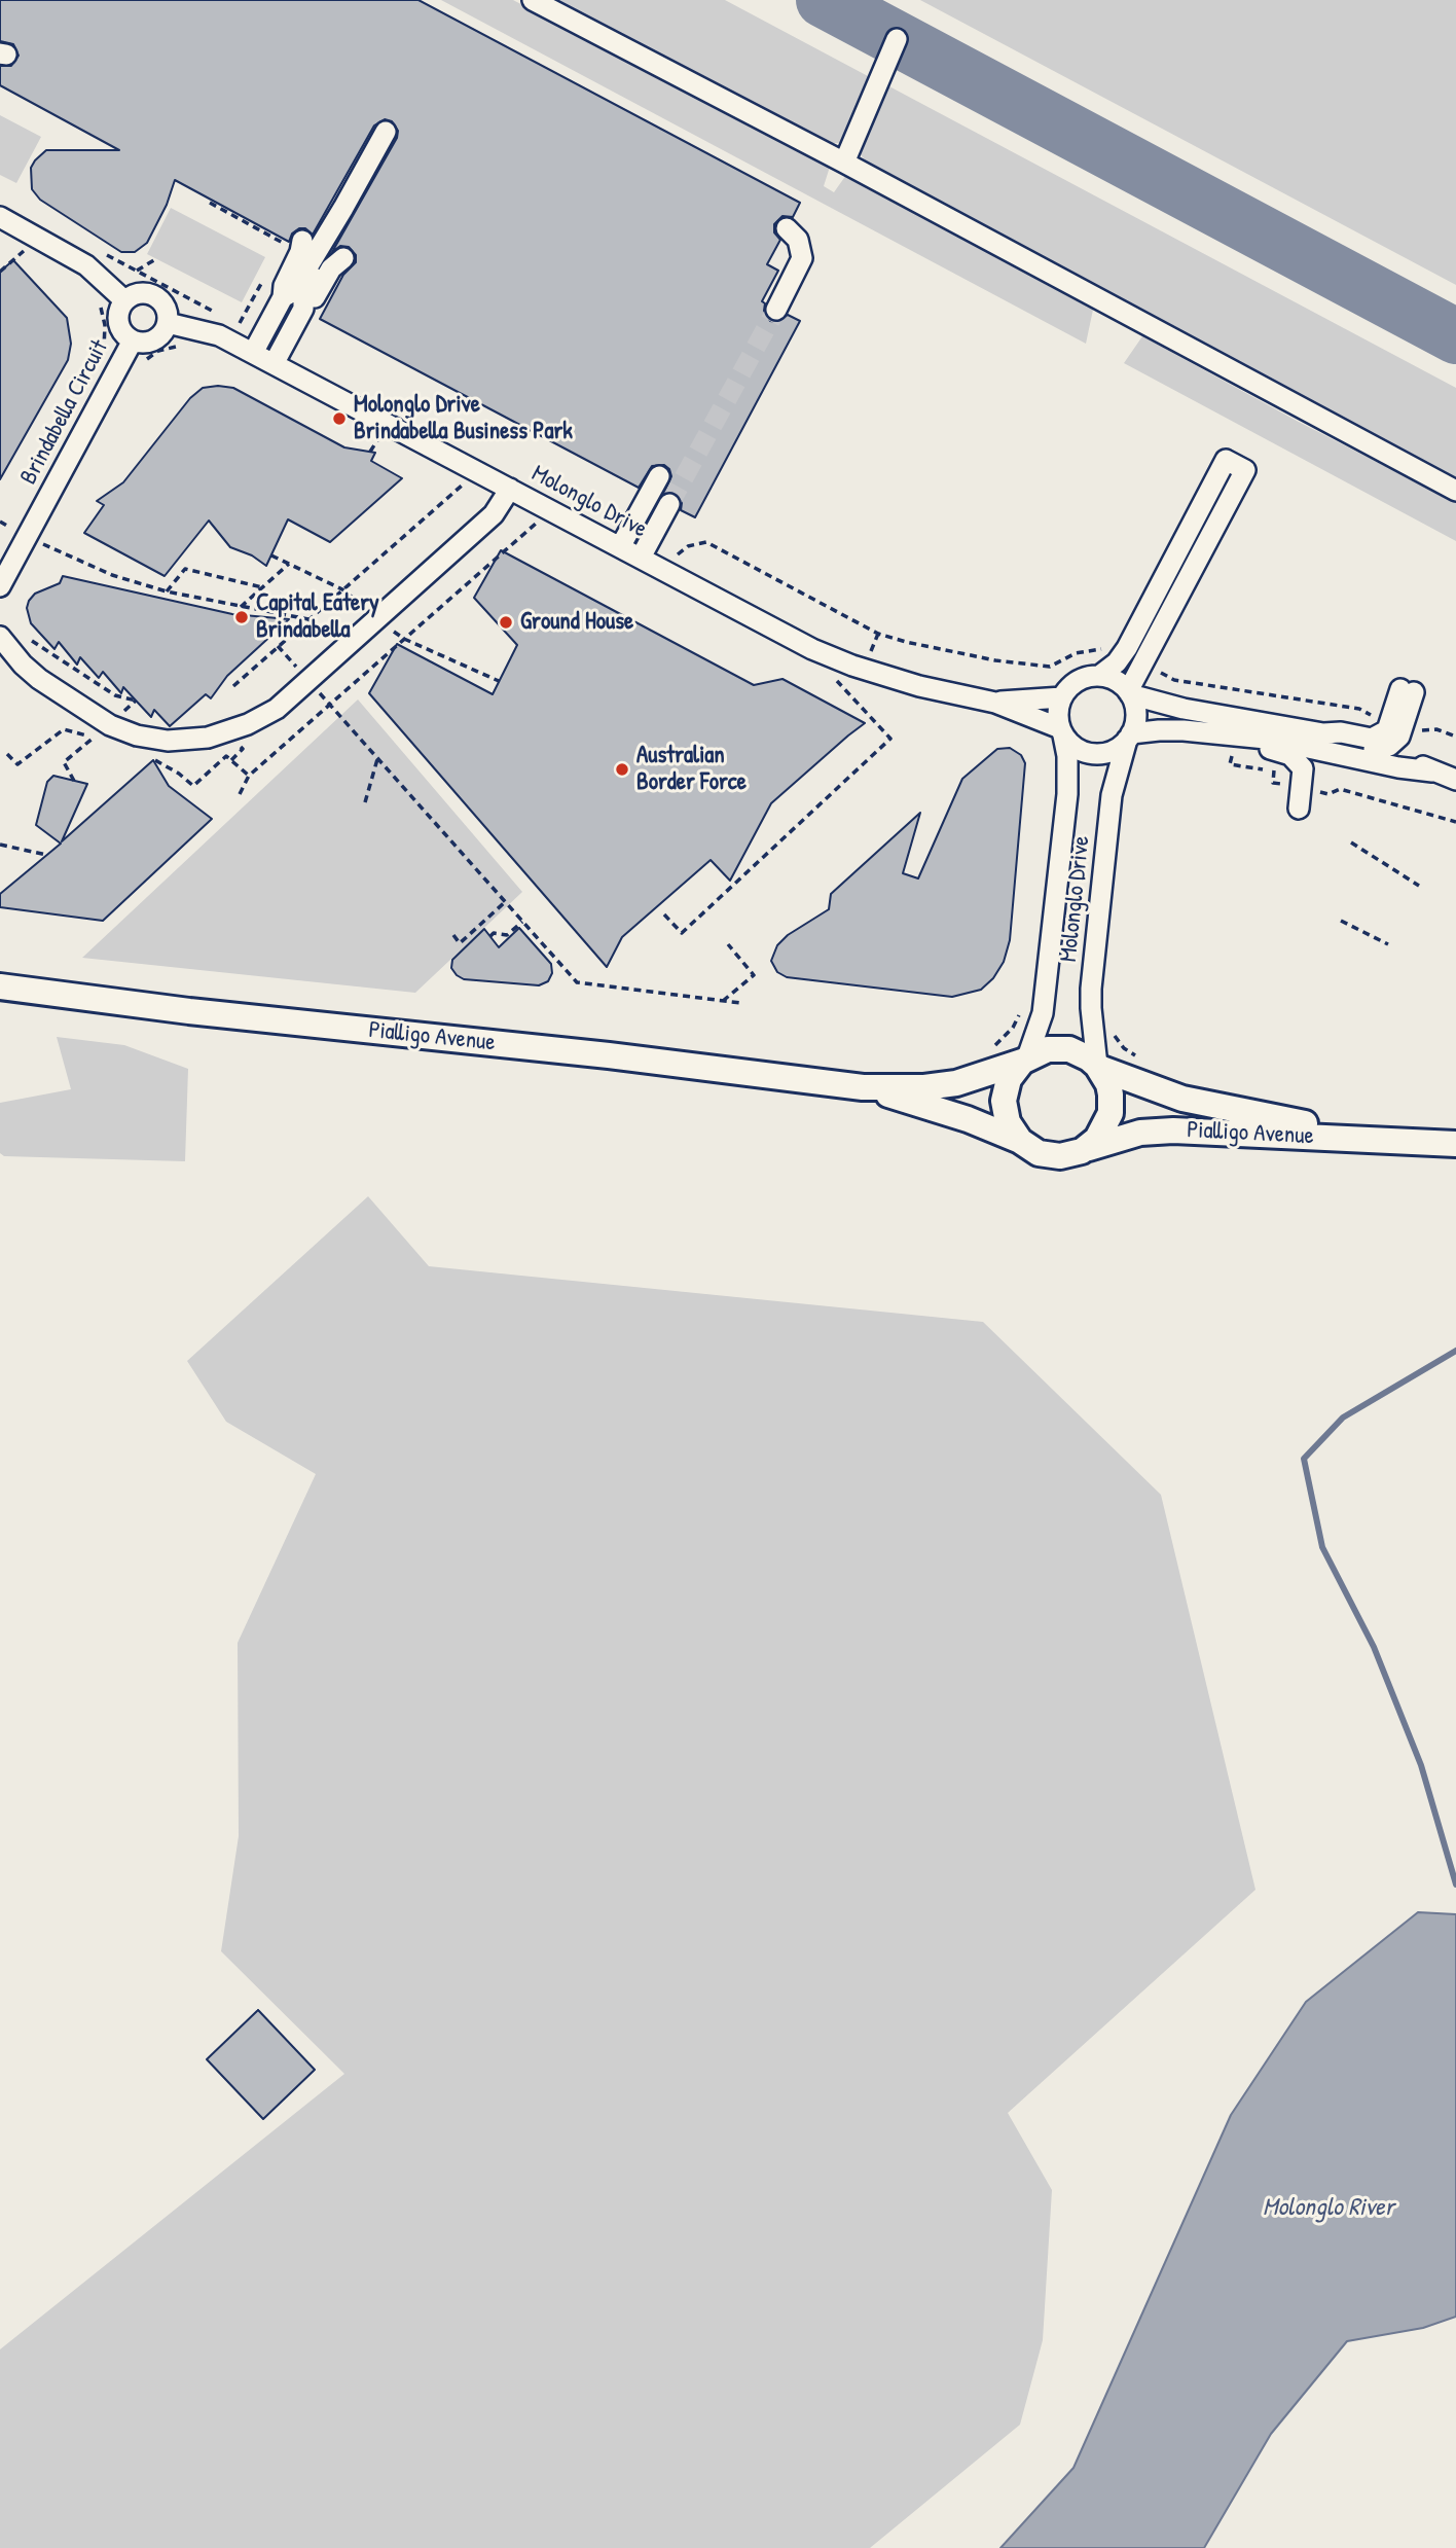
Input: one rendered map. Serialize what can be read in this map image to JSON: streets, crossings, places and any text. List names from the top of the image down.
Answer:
{
  "streets": {
    "main road": ["Pialligo Avenue"],
    "street": ["Brindabella Circuit", "Molonglo Drive"]
  },
  "crossings": [
    ["Brindabella Circuit", "Molonglo Drive"],
    ["Molonglo Drive", "Pialligo Avenue"]
  ],
  "water": ["Molonglo River"],
  "places": [
    "Molonglo Drive Brindabella Business Park",
    "Capital Eatery Brindabella",
    "Ground House",
    "Australian Border Force"
  ]
}
